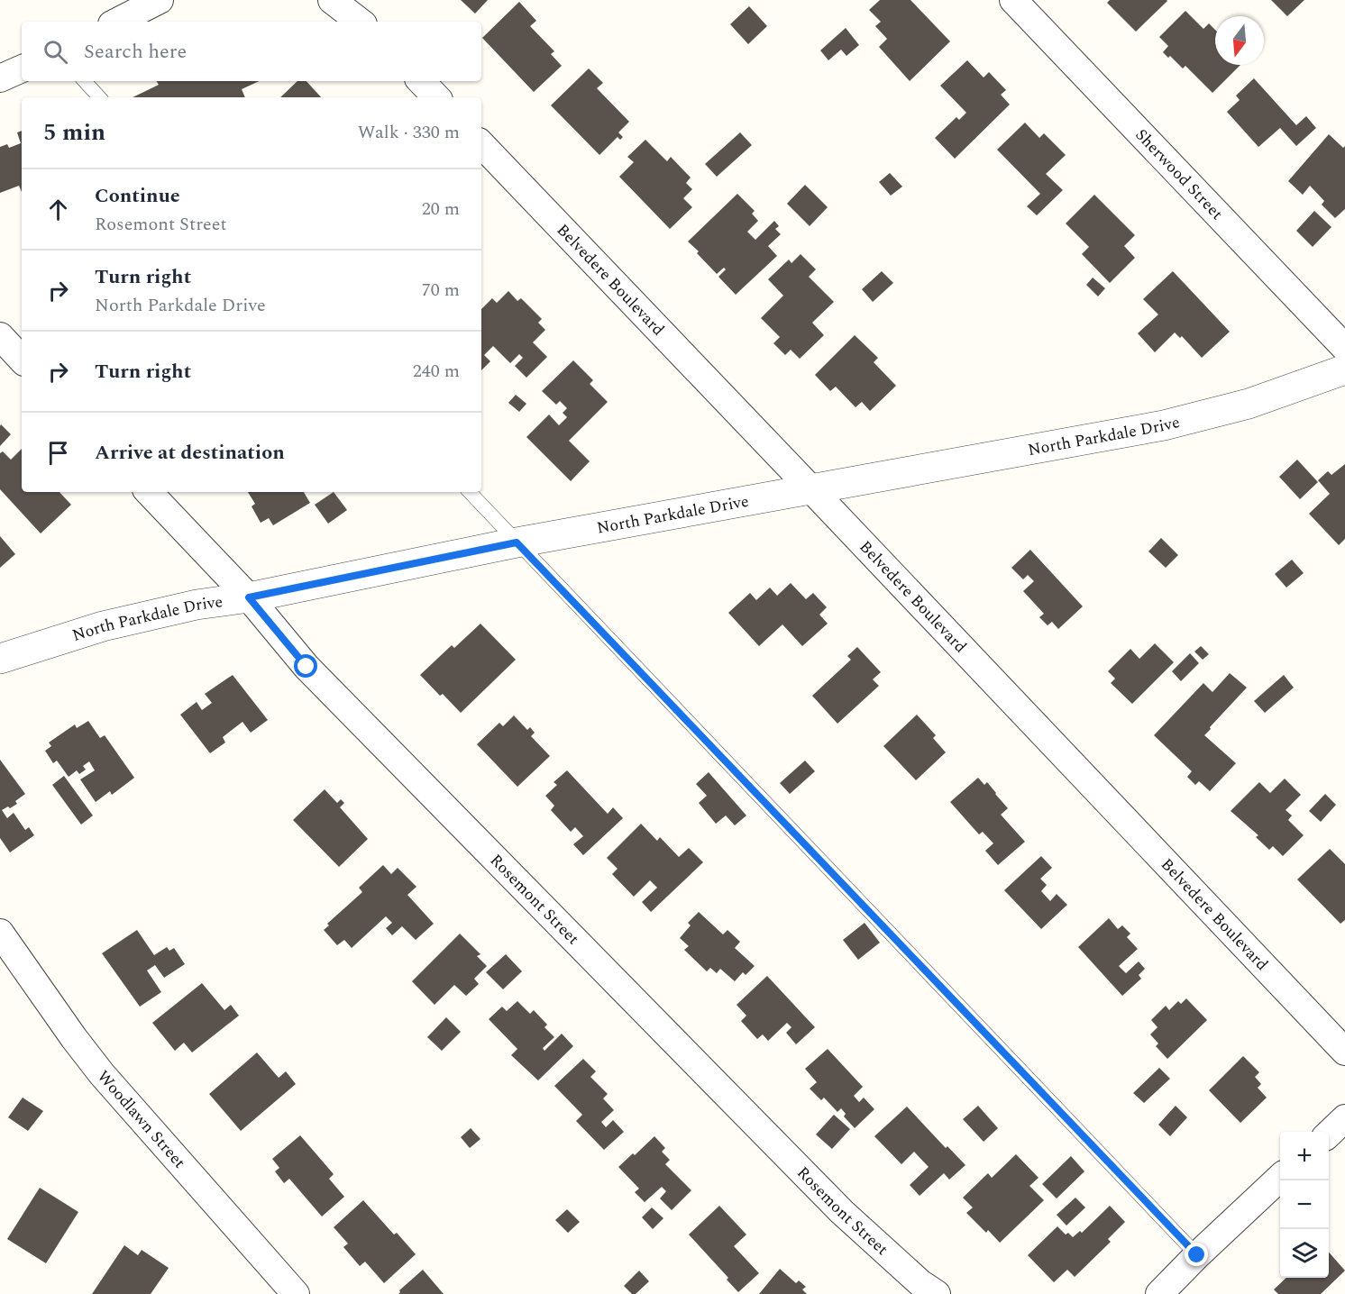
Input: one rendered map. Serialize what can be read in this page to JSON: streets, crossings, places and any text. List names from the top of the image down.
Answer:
{
  "streets": {
    "street": [
      "Sherwood Street",
      "Belvedere Boulevard",
      "North Parkdale Drive",
      "Rosemont Street",
      "Woodlawn Street"
    ]
  },
  "crossings": [
    ["Belvedere Boulevard", "North Parkdale Drive"],
    ["North Parkdale Drive", "Rosemont Street"]
  ],
  "north": "bottom",
  "page": {
    "search": "Search here",
    "heading": ["5 min", "Walk · 330 m"],
    "list": [
      ["Continue", "Rosemont Street", "20 m"],
      ["Turn right", "North Parkdale Drive", "70 m"],
      ["Turn right", "240 m"],
      "Arrive at destination"
    ],
    "map_buttons": ["+", "−"]
  }
}
